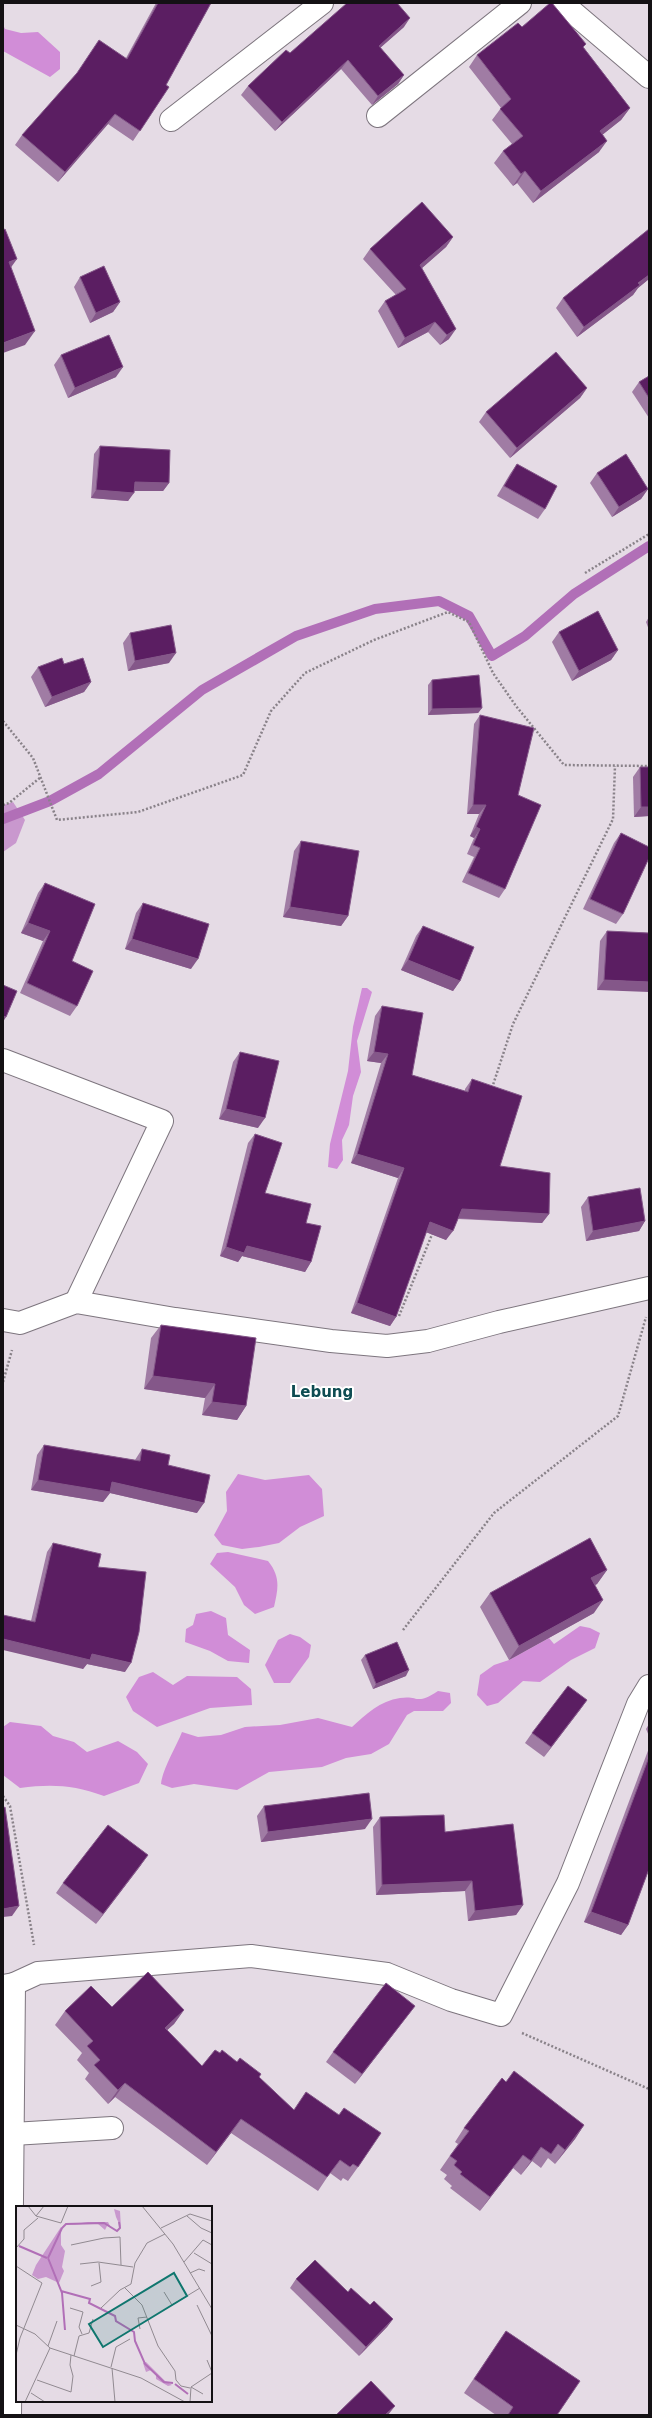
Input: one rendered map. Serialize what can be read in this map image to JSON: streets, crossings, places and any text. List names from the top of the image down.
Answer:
{
  "districts": ["Lebung"]
}
